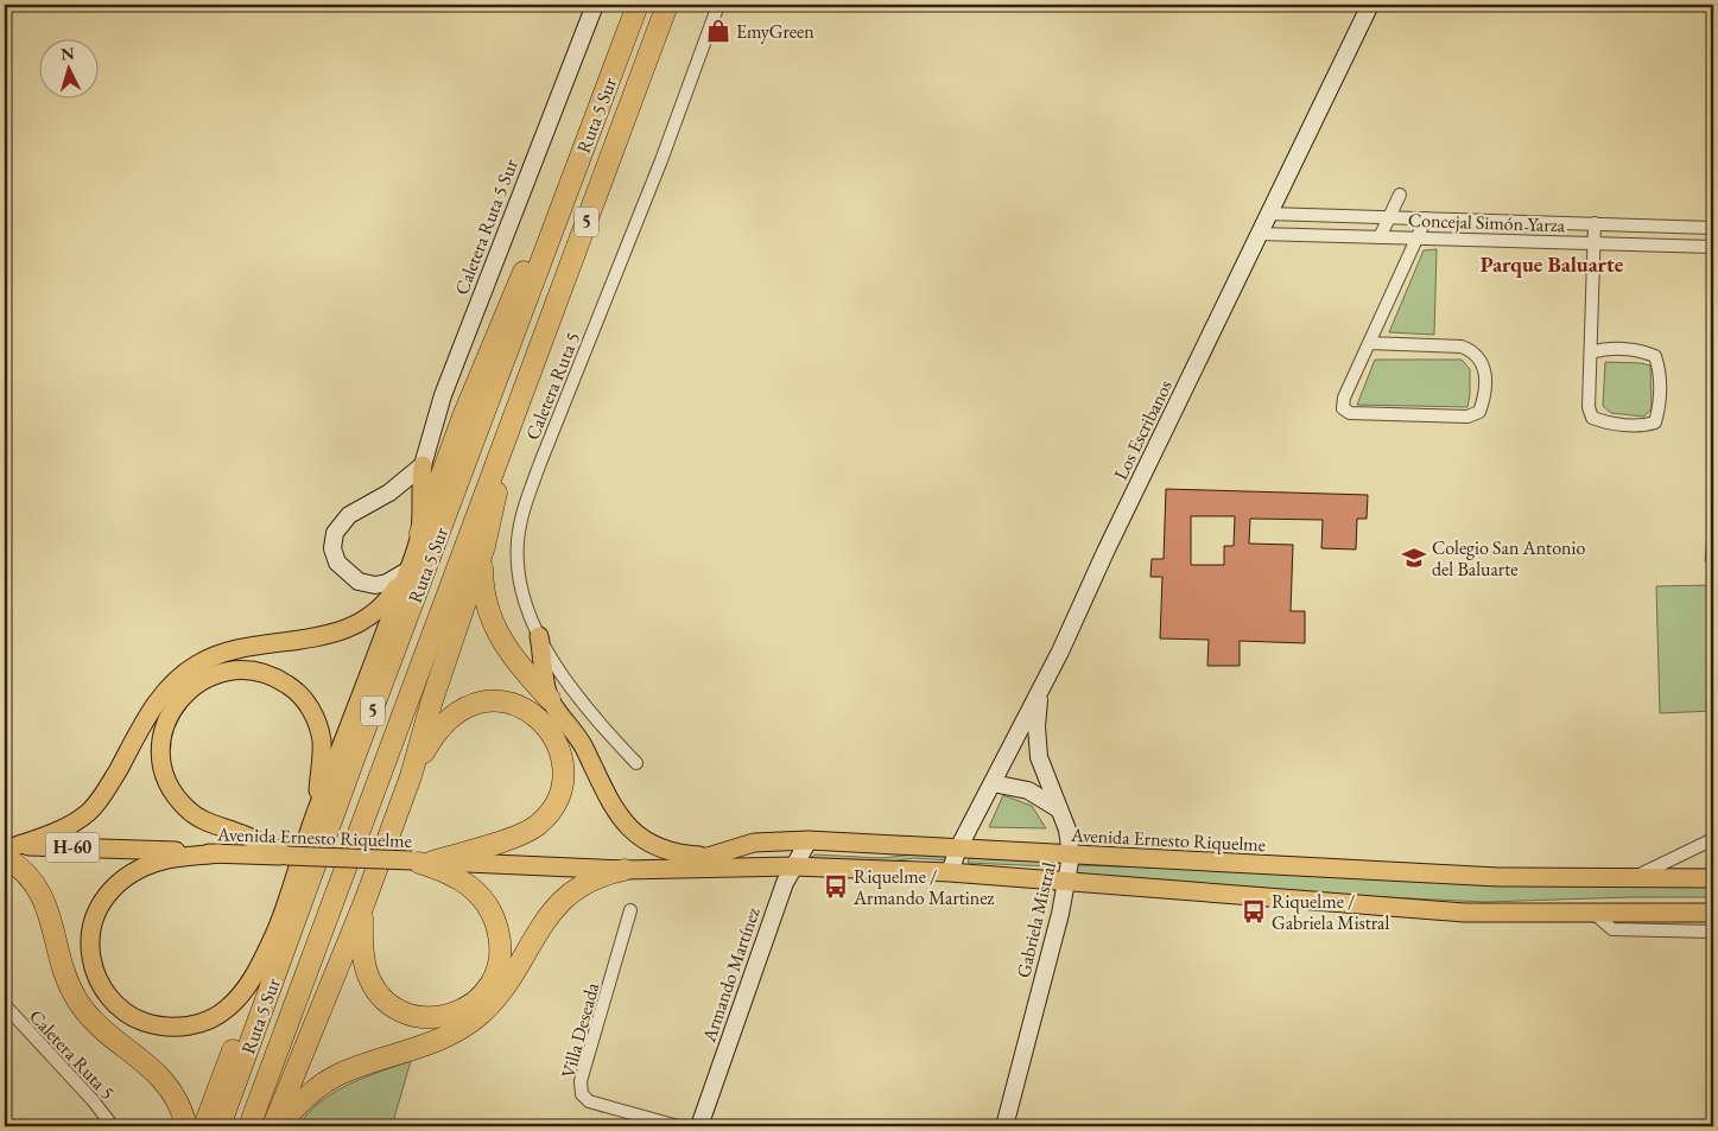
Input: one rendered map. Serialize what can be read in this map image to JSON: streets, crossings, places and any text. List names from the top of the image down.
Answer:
{
  "streets": {
    "highway": ["Ruta 5 Sur", "5"],
    "main road": [
      "Caletera Ruta 5 Sur",
      "Los Escribanos",
      "Avenida Ernesto Riquelme",
      "H-60",
      "Gabriela Mistral",
      "Armando Martínez"
    ],
    "street": ["Concejal Simón Yarza", "Caletera Ruta 5", "Villa Deseada"]
  },
  "crossings": [
    ["Concejal Simón Yarza", "Los Escribanos"],
    ["Los Escribanos", "Avenida Ernesto Riquelme"],
    ["Los Escribanos", "Gabriela Mistral"],
    ["Avenida Ernesto Riquelme", "Gabriela Mistral"],
    ["Avenida Ernesto Riquelme", "Armando Martínez"]
  ],
  "districts": ["Parque Baluarte"],
  "places": {
    "shop": ["EmyGreen"],
    "school or university": ["Colegio San Antonio del Baluarte"],
    "bus stop": ["Riquelme / Armando Martinez", "Riquelme / Gabriela Mistral"]
  },
  "north": "top"
}
